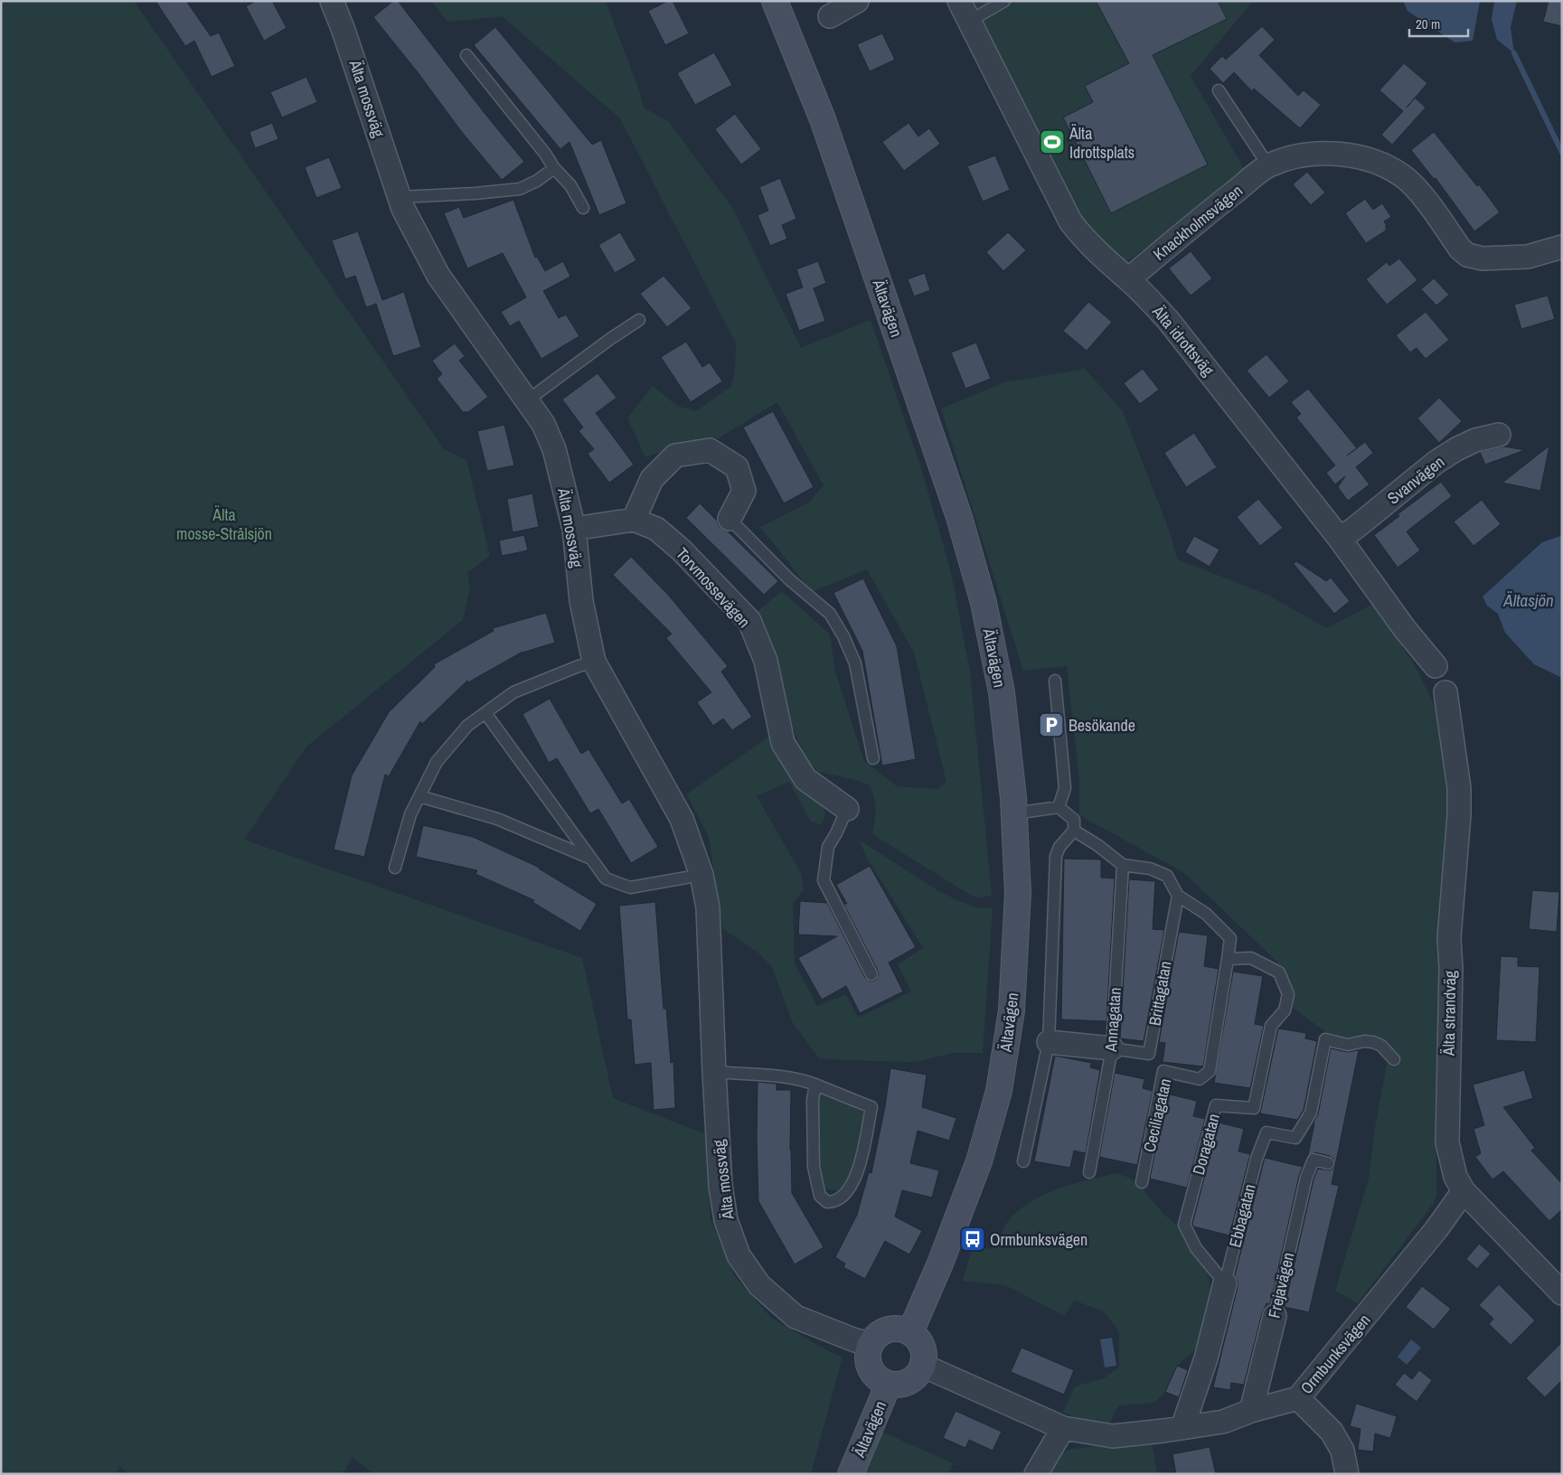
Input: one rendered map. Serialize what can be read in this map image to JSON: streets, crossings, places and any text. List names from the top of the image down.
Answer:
{
  "streets": {
    "main road": ["Ältavägen"],
    "street": [
      "Älta mossväg",
      "Knackholmsvägen",
      "Älta idrottsväg",
      "Svanvägen",
      "Torvmossevägen",
      "Älta strandväg",
      "Ebbagatan",
      "Frejavägen",
      "Ormbunksvägen"
    ],
    "lane": [
      "Brittagatan",
      "Annagatan",
      "Ceciliagatan",
      "Doragatan"
    ]
  },
  "crossings": [
    ["Älta mossväg", "Ältavägen"],
    ["Älta mossväg", "Torvmossevägen"],
    ["Älta mossväg", "Ormbunksvägen"],
    ["Knackholmsvägen", "Älta idrottsväg"],
    ["Ältavägen", "Ormbunksvägen"],
    ["Älta idrottsväg", "Svanvägen"],
    ["Brittagatan", "Annagatan"],
    ["Älta strandväg", "Ormbunksvägen"],
    ["Ceciliagatan", "Doragatan"],
    ["Doragatan", "Ebbagatan"],
    ["Ebbagatan", "Ormbunksvägen"],
    ["Frejavägen", "Ormbunksvägen"]
  ],
  "water": ["Ältasjön"],
  "parks": ["Älta mosse-Strålsjön"],
  "places": {
    "sports": ["Älta Idrottsplats"],
    "parking": ["Besökande"],
    "bus stop": ["Ormbunksvägen"]
  },
  "scale_bar": "20 m"
}
